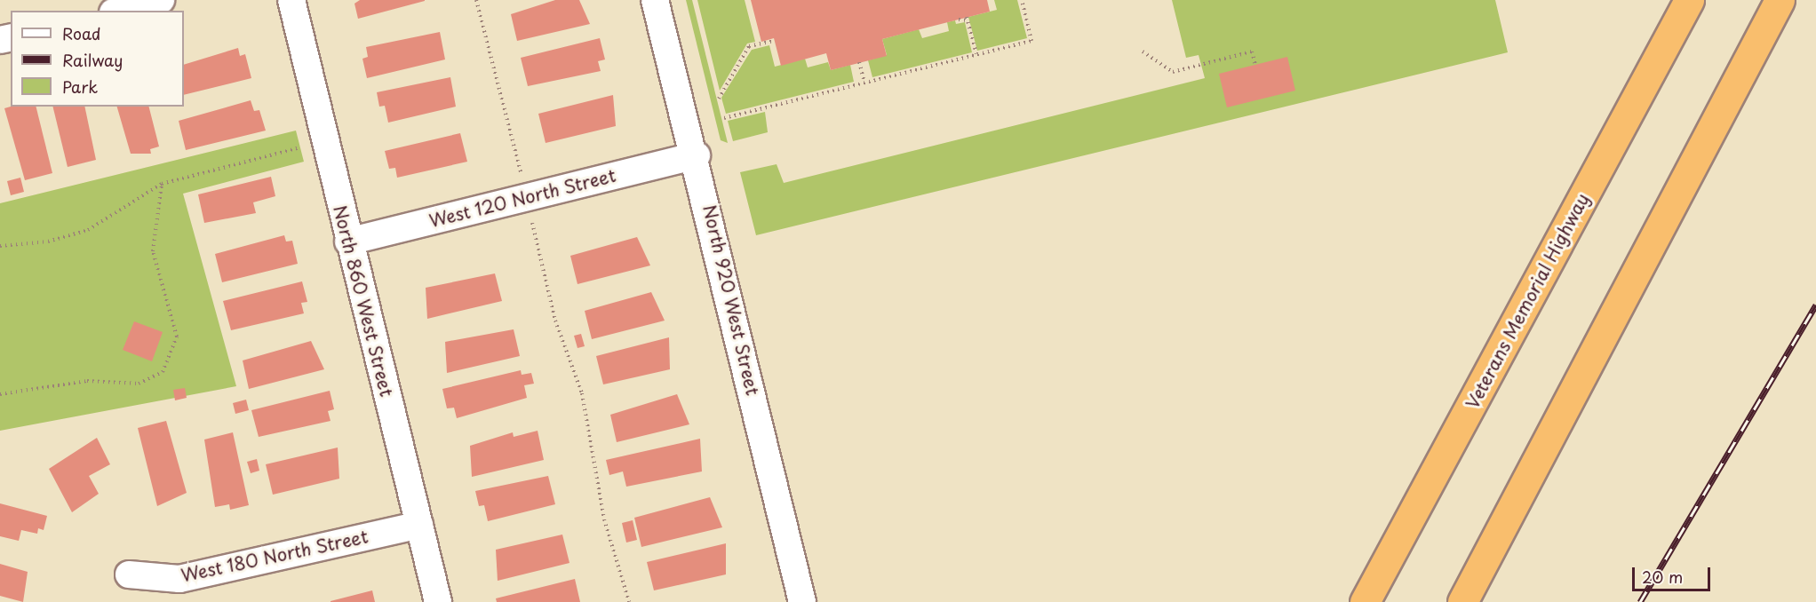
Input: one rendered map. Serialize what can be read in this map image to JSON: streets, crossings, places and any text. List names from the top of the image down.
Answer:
{
  "streets": {
    "highway": ["Veterans Memorial Highway"],
    "street": [
      "West 120 North Street",
      "North 920 West Street",
      "North 860 West Street",
      "West 180 North Street"
    ]
  },
  "crossings": [
    ["West 120 North Street", "North 920 West Street"],
    ["West 120 North Street", "North 860 West Street"],
    ["North 860 West Street", "West 180 North Street"]
  ],
  "legend": ["Road", "Railway", "Park"],
  "scale_bar": "20 m"
}
